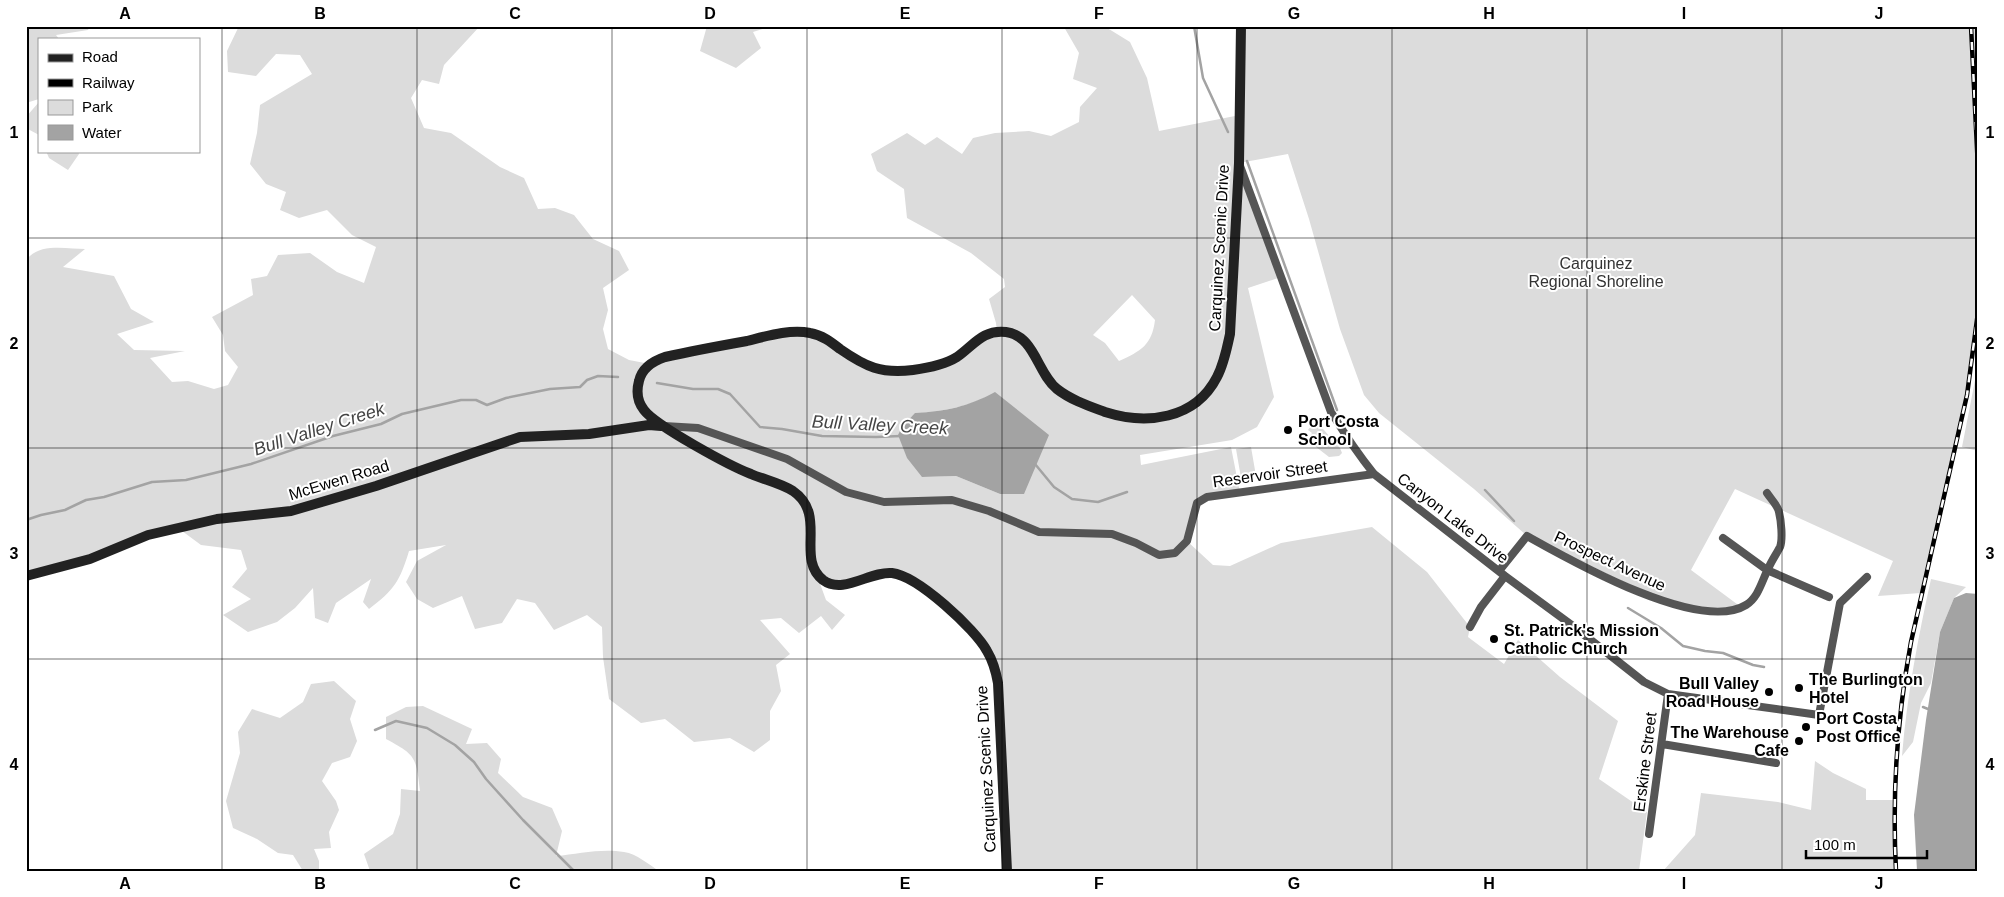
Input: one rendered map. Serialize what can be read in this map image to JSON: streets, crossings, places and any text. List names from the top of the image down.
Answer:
{
  "streets": {
    "street": [
      "Carquinez Scenic Drive",
      "Reservoir Street",
      "McEwen Road",
      "Canyon Lake Drive",
      "Prospect Avenue",
      "Erskine Street"
    ]
  },
  "crossings": [
    ["Carquinez Scenic Drive", "Reservoir Street"],
    ["Carquinez Scenic Drive", "McEwen Road"],
    ["Carquinez Scenic Drive", "Canyon Lake Drive"],
    ["Reservoir Street", "McEwen Road"],
    ["Reservoir Street", "Canyon Lake Drive"],
    ["Canyon Lake Drive", "Prospect Avenue"],
    ["Canyon Lake Drive", "Erskine Street"]
  ],
  "water": ["Bull Valley Creek"],
  "parks": ["Carquinez Regional Shoreline"],
  "places": [
    "Port Costa School",
    "St. Patrick's Mission Catholic Church",
    "The Burlington Hotel",
    "Bull Valley Road House",
    "Port Costa Post Office",
    "The Warehouse Cafe"
  ],
  "legend": [
    "Road",
    "Railway",
    "Park",
    "Water"
  ],
  "scale_bar": "100 m",
  "grid": {
    "columns": [
      "A",
      "B",
      "C",
      "D",
      "E",
      "F",
      "G",
      "H",
      "I",
      "J"
    ],
    "rows": [
      "1",
      "2",
      "3",
      "4"
    ]
  }
}
